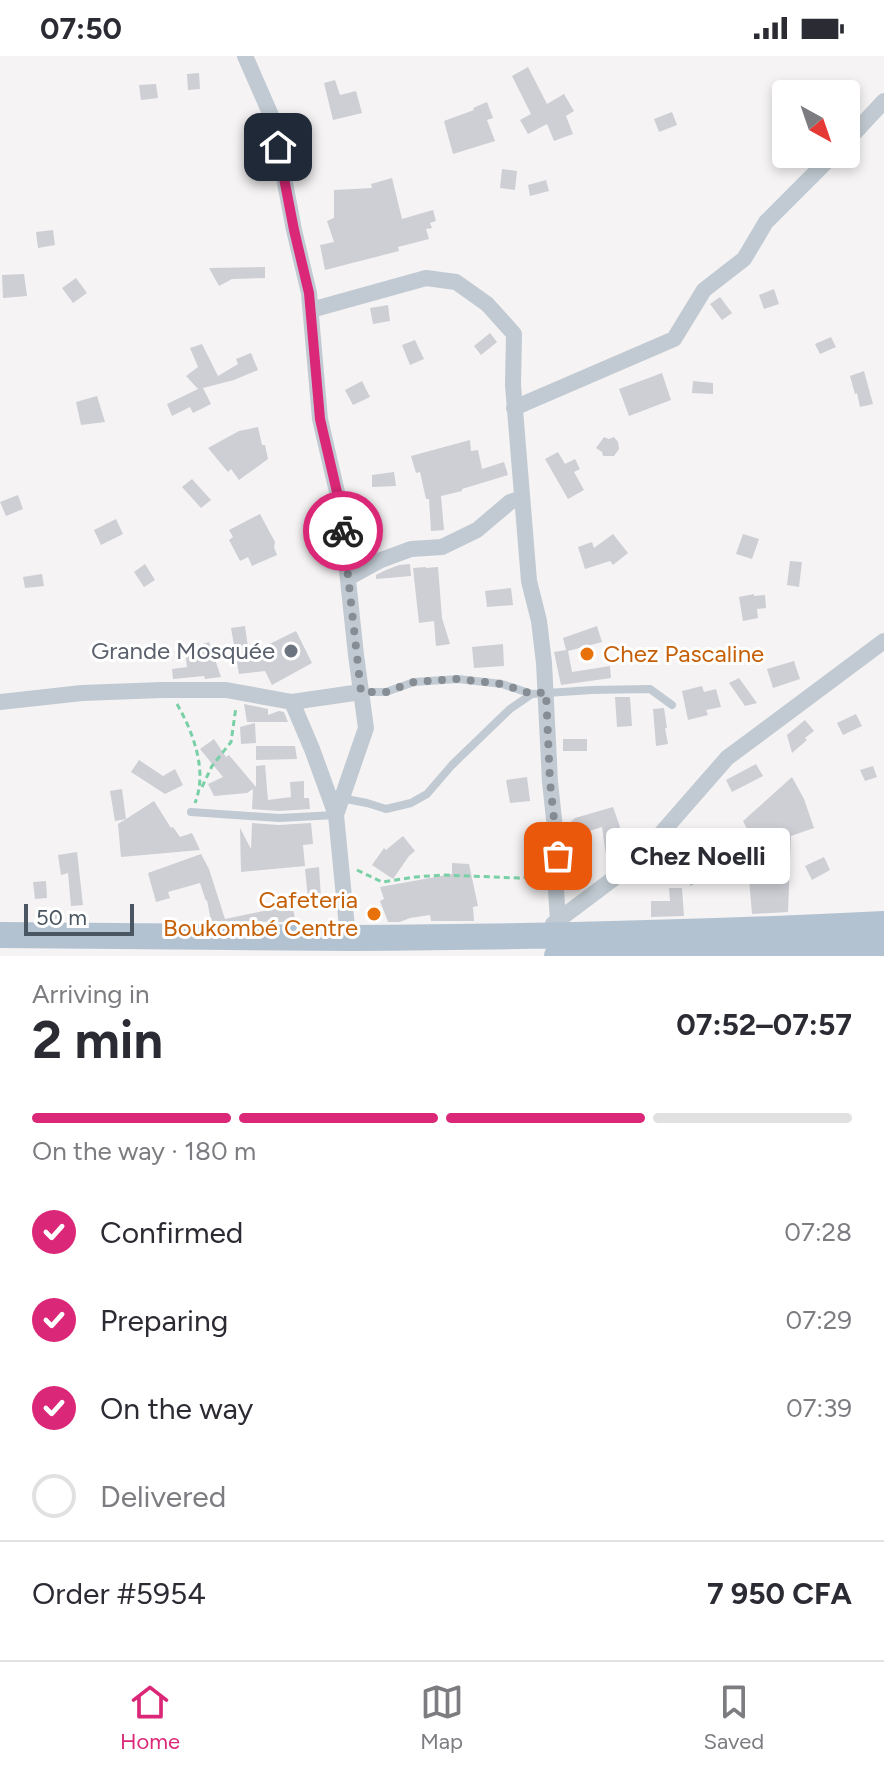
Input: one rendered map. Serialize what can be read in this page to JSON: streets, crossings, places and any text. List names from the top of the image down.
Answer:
{
  "places": [
    "Grande Mosquée",
    "Chez Pascaline",
    "Chez Noelli",
    "Cafeteria Boukombé Centre"
  ],
  "scale_bar": "50 m",
  "north": "bottom right",
  "page": {
    "status": "07:50",
    "bubble": "Chez Noelli",
    "scale": "50 m",
    "heading": ["2 min", "Arriving in", "07:52–07:57"],
    "panel": ["Order #5954", "7 950 CFA"],
    "bar": "On the way · 180 m",
    "list": [
      ["Confirmed", "07:28"],
      ["Preparing", "07:29"],
      ["On the way", "07:39"],
      "Delivered"
    ],
    "tabs": ["Home", "Map", "Saved"]
  }
}
